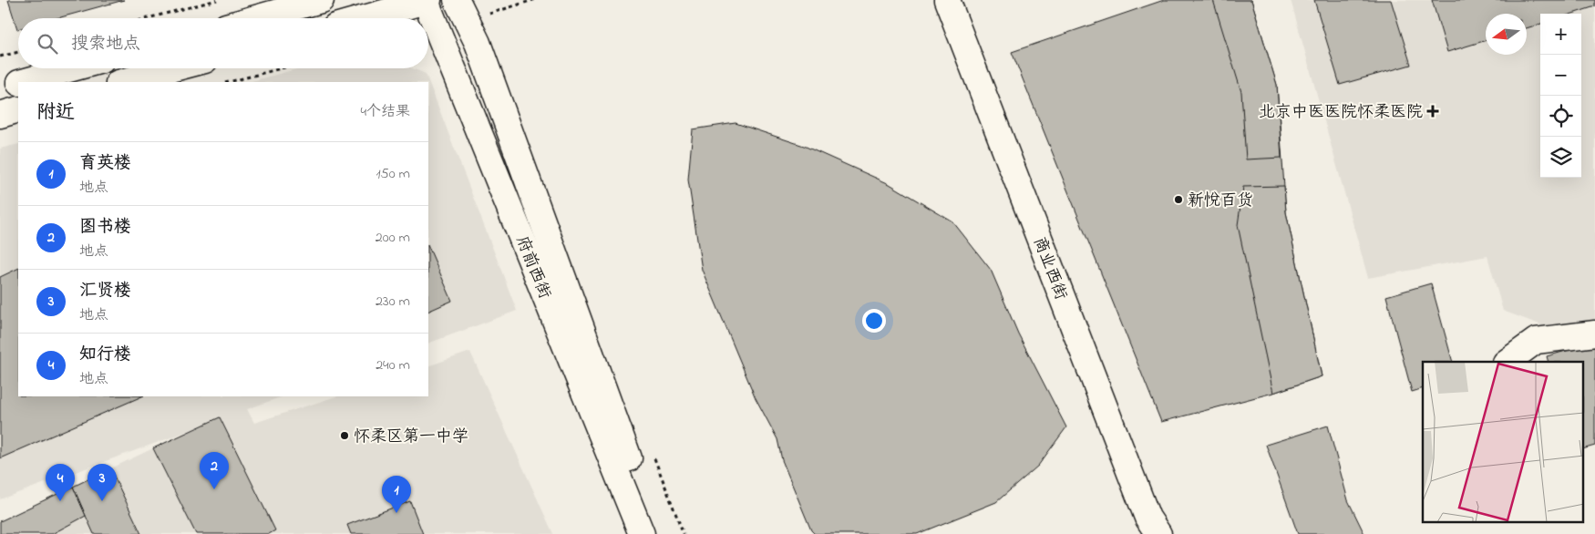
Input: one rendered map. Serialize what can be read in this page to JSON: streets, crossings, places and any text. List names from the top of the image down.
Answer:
{
  "streets": {
    "street": ["府前西街", "商业西街"]
  },
  "places": {
    "health": ["北京中医医院怀柔医院"],
    "other": ["新悦百货", "怀柔区第一中学"]
  },
  "north": "left",
  "page": {
    "map_buttons": ["+", "−"],
    "search": "搜索地点",
    "heading": ["附近", "4个结果"],
    "list": [
      {
        "mark": "1",
        "name": "育英楼",
        "note": "地点",
        "value": "150 m"
      },
      {
        "mark": "2",
        "name": "图书楼",
        "note": "地点",
        "value": "200 m"
      },
      {
        "mark": "3",
        "name": "汇贤楼",
        "note": "地点",
        "value": "230 m"
      },
      {
        "mark": "4",
        "name": "知行楼",
        "note": "地点",
        "value": "240 m"
      }
    ],
    "pins": [
      "2",
      "3",
      "4",
      "1"
    ]
  }
}
